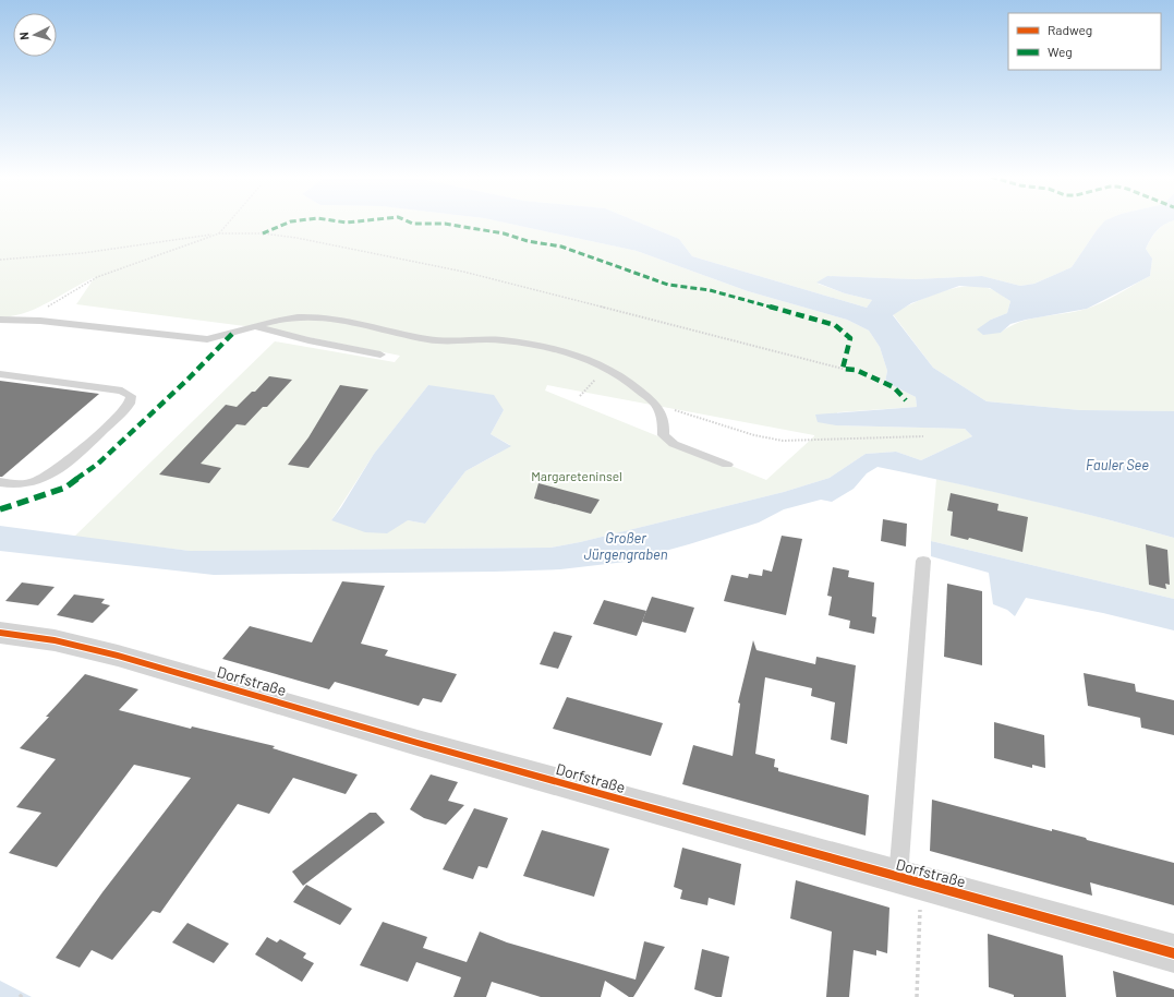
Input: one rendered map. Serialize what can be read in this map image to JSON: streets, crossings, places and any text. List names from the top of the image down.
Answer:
{
  "streets": {
    "street": ["Dorfstraße"]
  },
  "water": ["Fauler See", "Großer Jürgengraben"],
  "parks": ["Margareteninsel"],
  "legend": ["Radweg", "Weg"],
  "north": "left"
}
